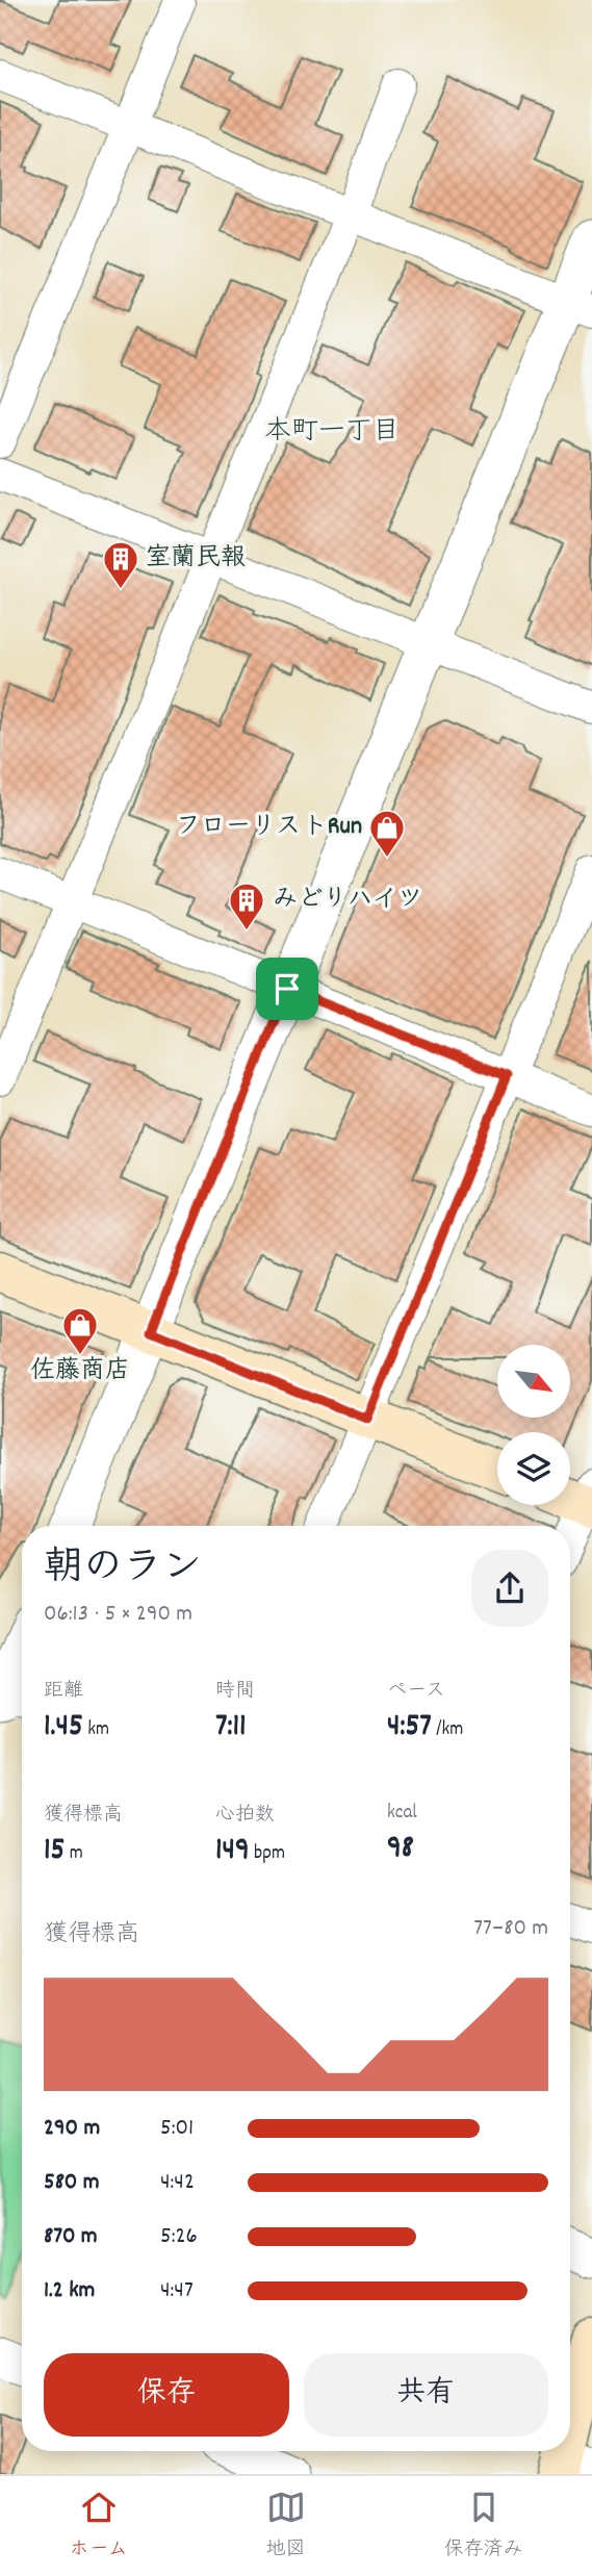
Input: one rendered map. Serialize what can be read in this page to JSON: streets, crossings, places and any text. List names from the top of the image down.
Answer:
{
  "districts": ["本町一丁目"],
  "places": {
    "building": ["室蘭民報", "みどりハイツ"],
    "shop": ["フローリストRun", "佐藤商店"]
  },
  "north": "bottom right",
  "page": {
    "heading": ["朝のラン", "06:13 · 5 × 290 m"],
    "stats": [
      ["距離", "1.45 km"],
      ["時間", "7:11"],
      ["ペース", "4:57 /km"],
      ["獲得標高", "15 m"],
      ["心拍数", "149 bpm"],
      ["kcal", "98"]
    ],
    "chart": ["獲得標高", "77–80 m"],
    "list": [
      {
        "name": "290 m",
        "note": "5:01"
      },
      {
        "name": "580 m",
        "note": "4:42"
      },
      {
        "name": "870 m",
        "note": "5:26"
      },
      {
        "name": "1.2 km",
        "note": "4:47"
      }
    ],
    "buttons": ["保存", "共有"],
    "tabs": ["ホーム", "地図", "保存済み"]
  }
}
